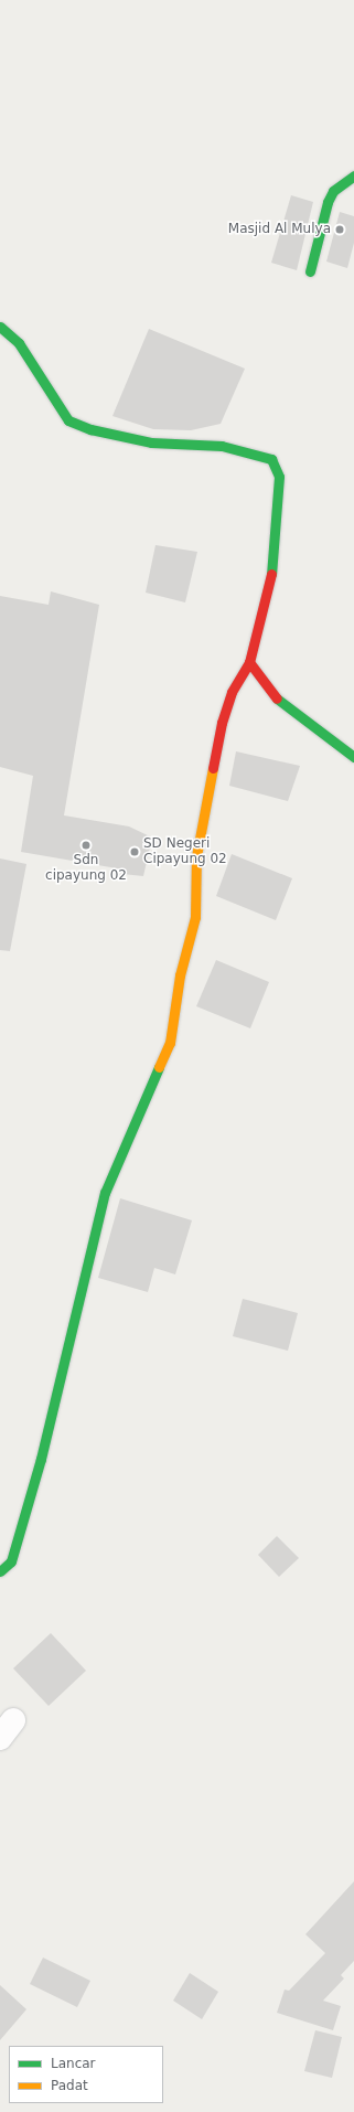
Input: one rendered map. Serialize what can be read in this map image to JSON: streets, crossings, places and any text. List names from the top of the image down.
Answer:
{
  "places": ["Masjid Al Mulya", "Sdn cipayung 02", "SD Negeri Cipayung 02"],
  "legend": ["Lancar", "Padat"]
}
